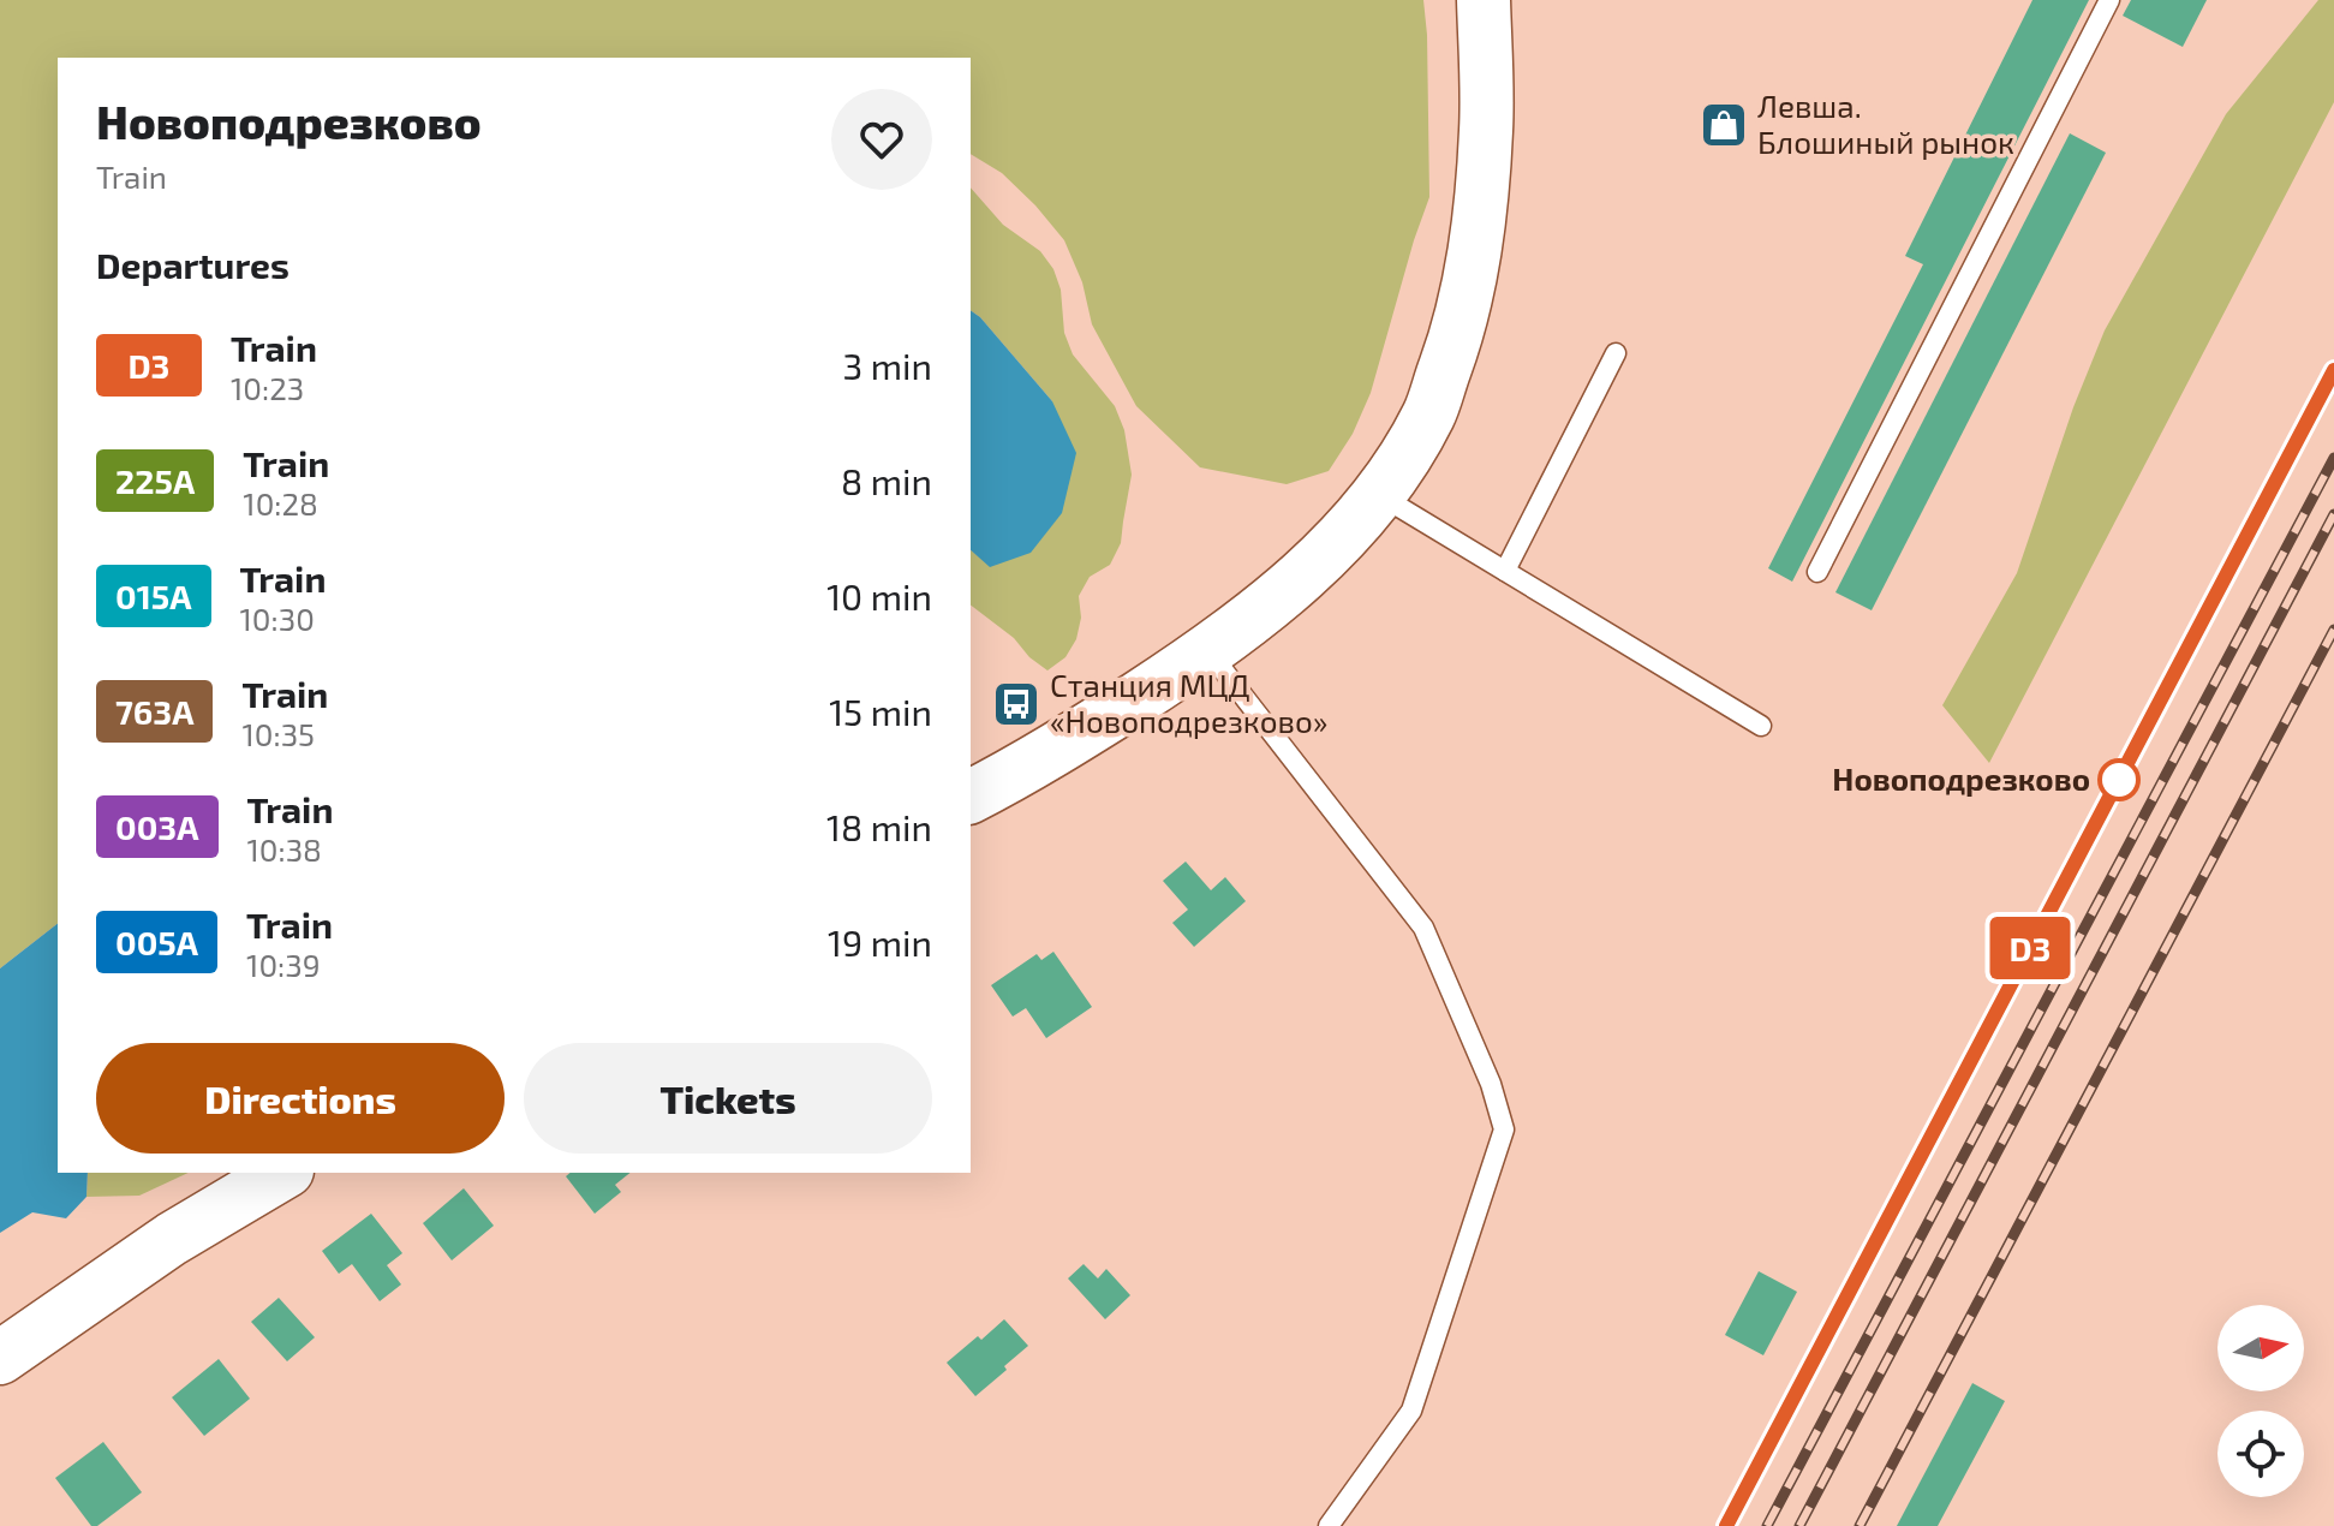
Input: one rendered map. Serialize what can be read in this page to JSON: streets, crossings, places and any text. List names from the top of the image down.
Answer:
{
  "places": {
    "shop": ["Левша. Блошиный рынок"],
    "bus stop": ["Станция МЦД «Новоподрезково»"],
    "other": ["Новоподрезково"]
  },
  "north": "right",
  "page": {
    "on_map": "D3",
    "heading": [
      ["Новоподрезково", "Train"],
      "Departures"
    ],
    "list": [
      {
        "mark": "D3",
        "name": "Train",
        "note": "10:23",
        "value": "3 min"
      },
      {
        "mark": "225А",
        "name": "Train",
        "note": "10:28",
        "value": "8 min"
      },
      {
        "mark": "015А",
        "name": "Train",
        "note": "10:30",
        "value": "10 min"
      },
      {
        "mark": "763А",
        "name": "Train",
        "note": "10:35",
        "value": "15 min"
      },
      {
        "mark": "003А",
        "name": "Train",
        "note": "10:38",
        "value": "18 min"
      },
      {
        "mark": "005А",
        "name": "Train",
        "note": "10:39",
        "value": "19 min"
      }
    ],
    "buttons": ["Directions", "Tickets"]
  }
}
